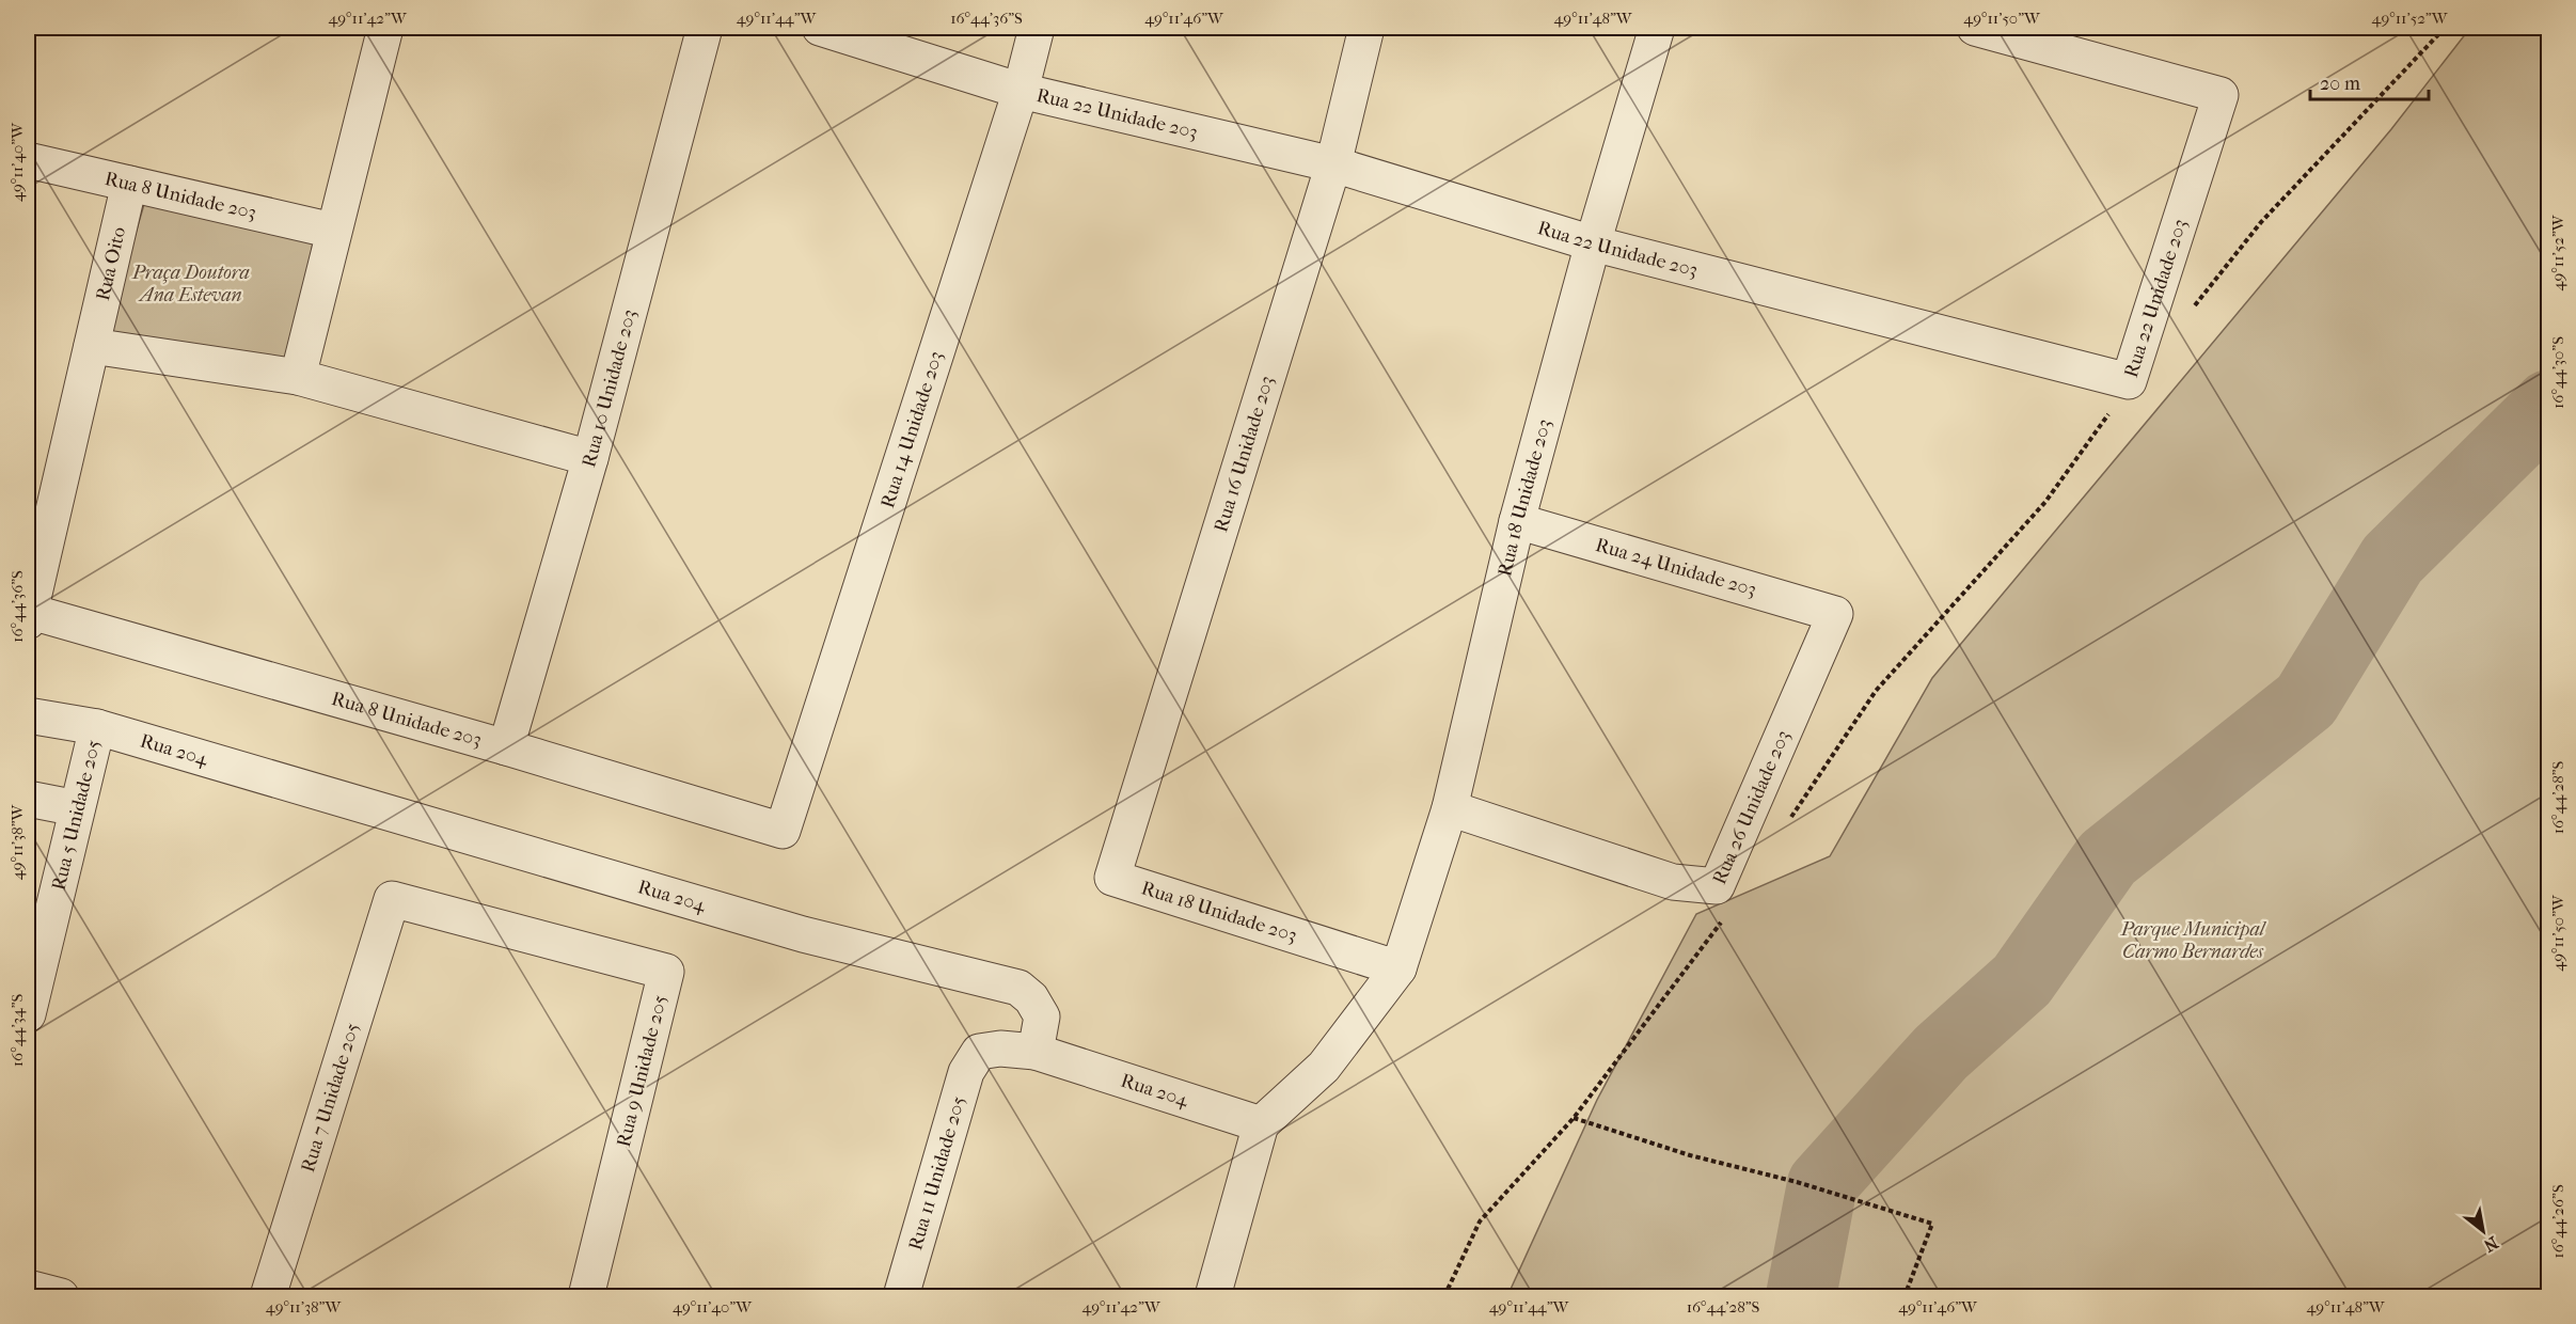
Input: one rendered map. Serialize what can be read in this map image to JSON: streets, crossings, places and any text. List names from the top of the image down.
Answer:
{
  "streets": {
    "street": [
      "Rua 22 Unidade 203",
      "Rua 8 Unidade 203",
      "Rua Oito",
      "Rua 10 Unidade 203",
      "Rua 14 Unidade 203",
      "Rua 16 Unidade 203",
      "Rua 18 Unidade 203",
      "Rua 24 Unidade 203",
      "Rua 204",
      "Rua 26 Unidade 203",
      "Rua 5 Unidade 205",
      "Rua 9 Unidade 205",
      "Rua 7 Unidade 205",
      "Rua 11 Unidade 205"
    ]
  },
  "crossings": [
    ["Rua 22 Unidade 203", "Rua 14 Unidade 203"],
    ["Rua 22 Unidade 203", "Rua 16 Unidade 203"],
    ["Rua 22 Unidade 203", "Rua 18 Unidade 203"],
    ["Rua 8 Unidade 203", "Rua Oito"],
    ["Rua 8 Unidade 203", "Rua 10 Unidade 203"],
    ["Rua 8 Unidade 203", "Rua 14 Unidade 203"],
    ["Rua 16 Unidade 203", "Rua 18 Unidade 203"],
    ["Rua 18 Unidade 203", "Rua 24 Unidade 203"],
    ["Rua 18 Unidade 203", "Rua 204"],
    ["Rua 18 Unidade 203", "Rua 26 Unidade 203"],
    ["Rua 24 Unidade 203", "Rua 26 Unidade 203"],
    ["Rua 204", "Rua 5 Unidade 205"],
    ["Rua 204", "Rua 11 Unidade 205"],
    ["Rua 9 Unidade 205", "Rua 7 Unidade 205"]
  ],
  "parks": ["Praça Doutora Ana Estevan", "Parque Municipal Carmo Bernardes"],
  "scale_bar": "20 m",
  "north": "bottom right",
  "coordinates": [
    "49°11'42\"W",
    "49°11'44\"W",
    "16°44'36\"S",
    "49°11'46\"W",
    "49°11'48\"W",
    "49°11'50\"W",
    "49°11'52\"W",
    "49°11'40\"W",
    "16°44'30\"S",
    "16°44'28\"S",
    "49°11'38\"W",
    "16°44'34\"S",
    "16°44'26\"S"
  ]
}
